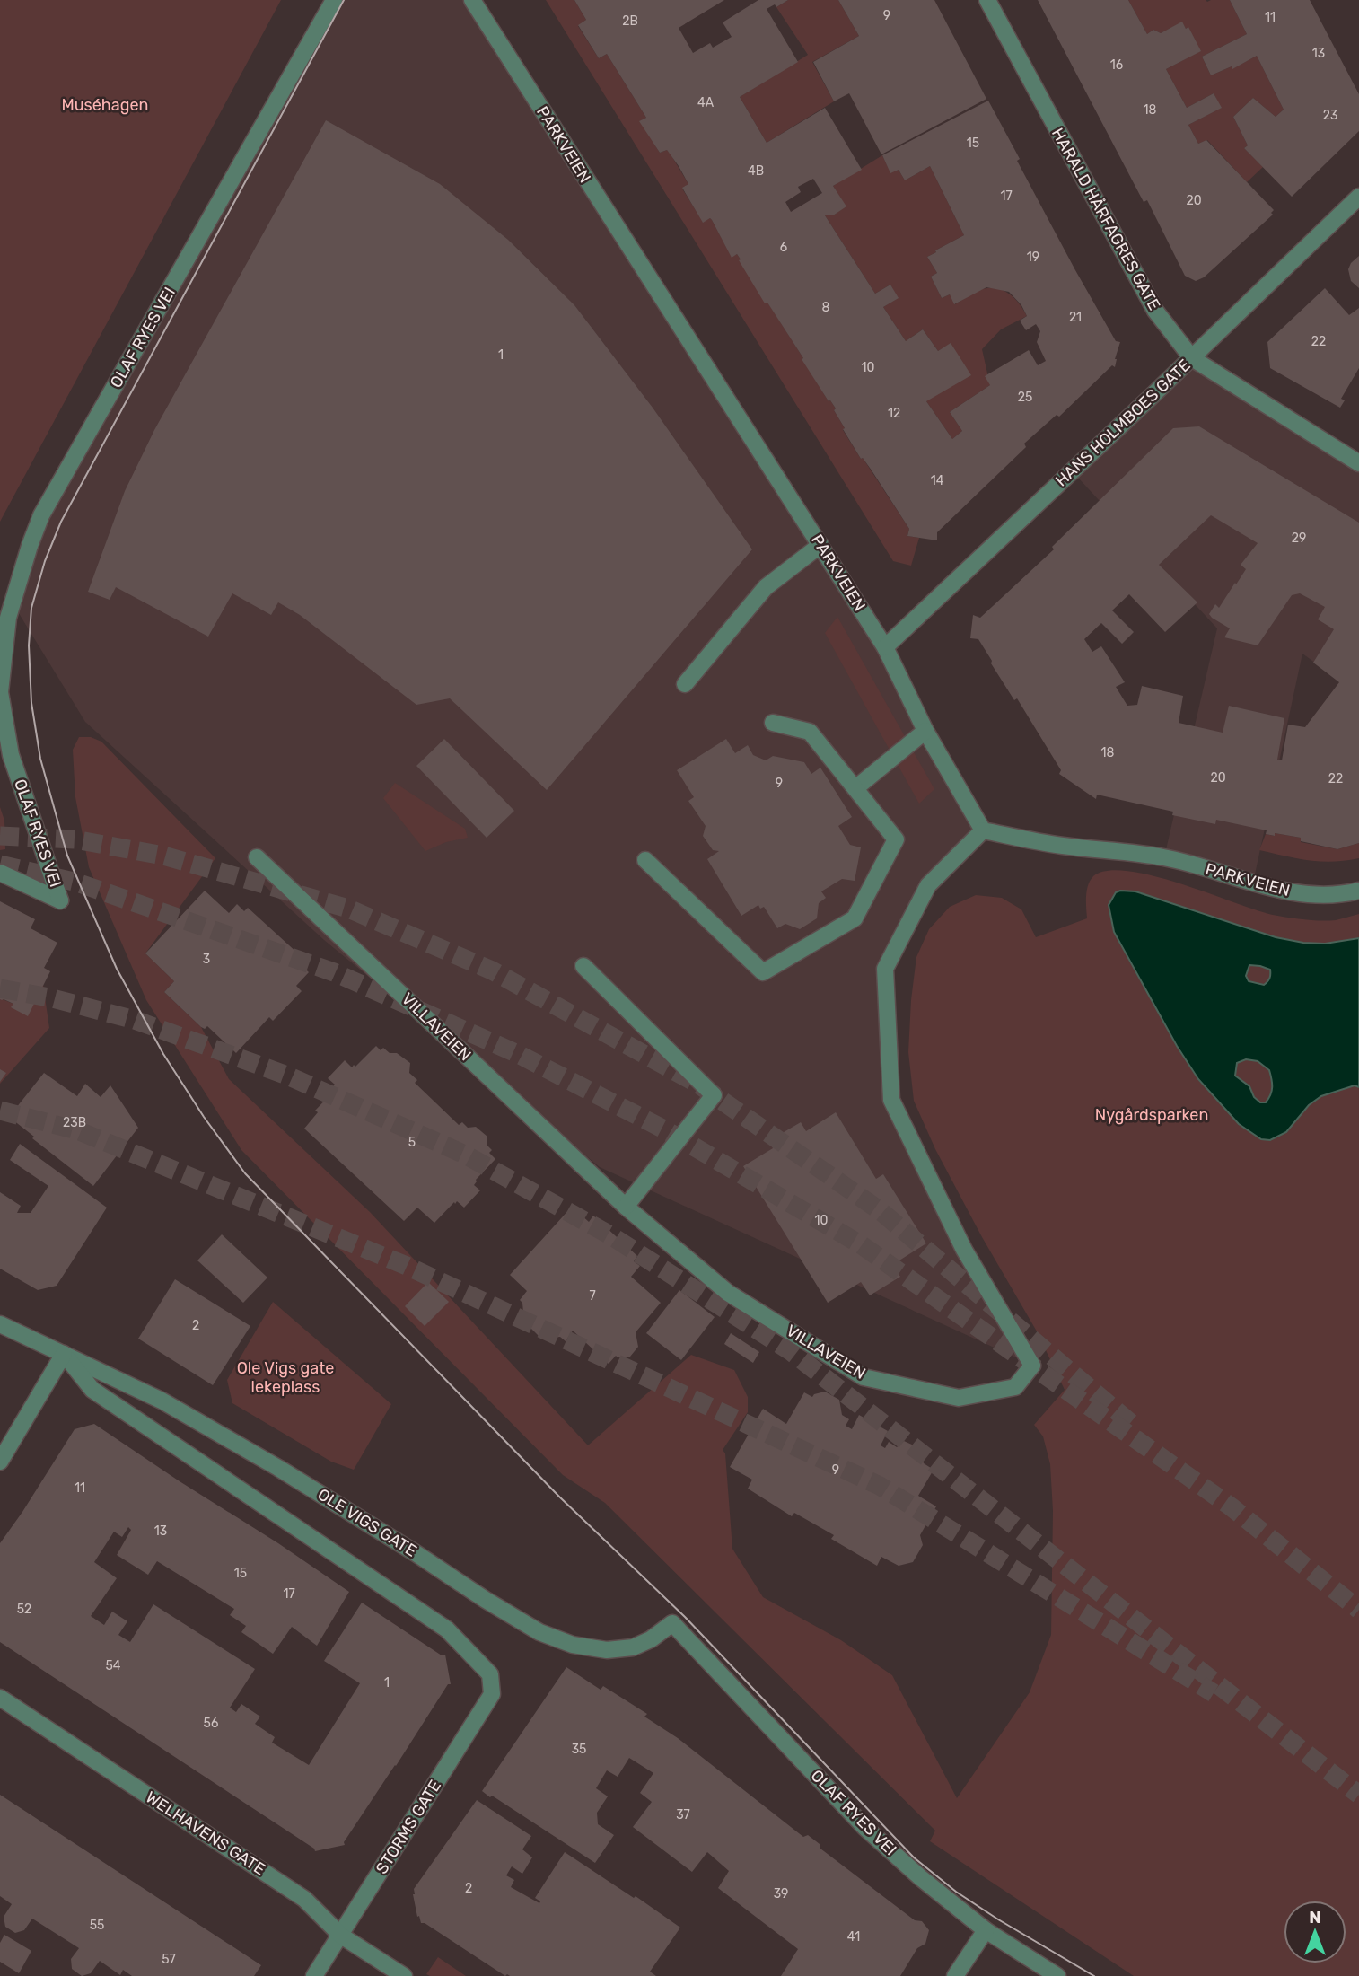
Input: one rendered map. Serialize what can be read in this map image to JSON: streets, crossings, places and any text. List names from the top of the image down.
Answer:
{
  "streets": {
    "street": [
      "PARKVEIEN",
      "HARALD HÅRFAGRES GATE",
      "OLAF RYES VEI",
      "HANS HOLMBOES GATE",
      "VILLAVEIEN",
      "OLE VIGS GATE",
      "STORMS GATE",
      "WELHAVENS GATE"
    ]
  },
  "crossings": [
    ["PARKVEIEN", "HANS HOLMBOES GATE"],
    ["PARKVEIEN", "VILLAVEIEN"],
    ["HARALD HÅRFAGRES GATE", "HANS HOLMBOES GATE"],
    ["OLAF RYES VEI", "OLE VIGS GATE"],
    ["OLE VIGS GATE", "STORMS GATE"],
    ["STORMS GATE", "WELHAVENS GATE"]
  ],
  "parks": ["Muséhagen", "Nygårdsparken", "Ole Vigs gate lekeplass"],
  "house_numbers": [
    "9",
    "11",
    "2B",
    "13",
    "16",
    "4A",
    "18",
    "23",
    "15",
    "4B",
    "17",
    "20",
    "6",
    "19",
    "8",
    "21",
    "22",
    "1",
    "10",
    "25",
    "12",
    "14",
    "29",
    "18",
    "20",
    "22",
    "9",
    "3",
    "23B",
    "5",
    "10",
    "7",
    "2",
    "9",
    "11",
    "13",
    "15",
    "17",
    "52",
    "54",
    "1",
    "56",
    "35",
    "37",
    "2",
    "39",
    "55",
    "41",
    "57"
  ],
  "north": "top"
}
